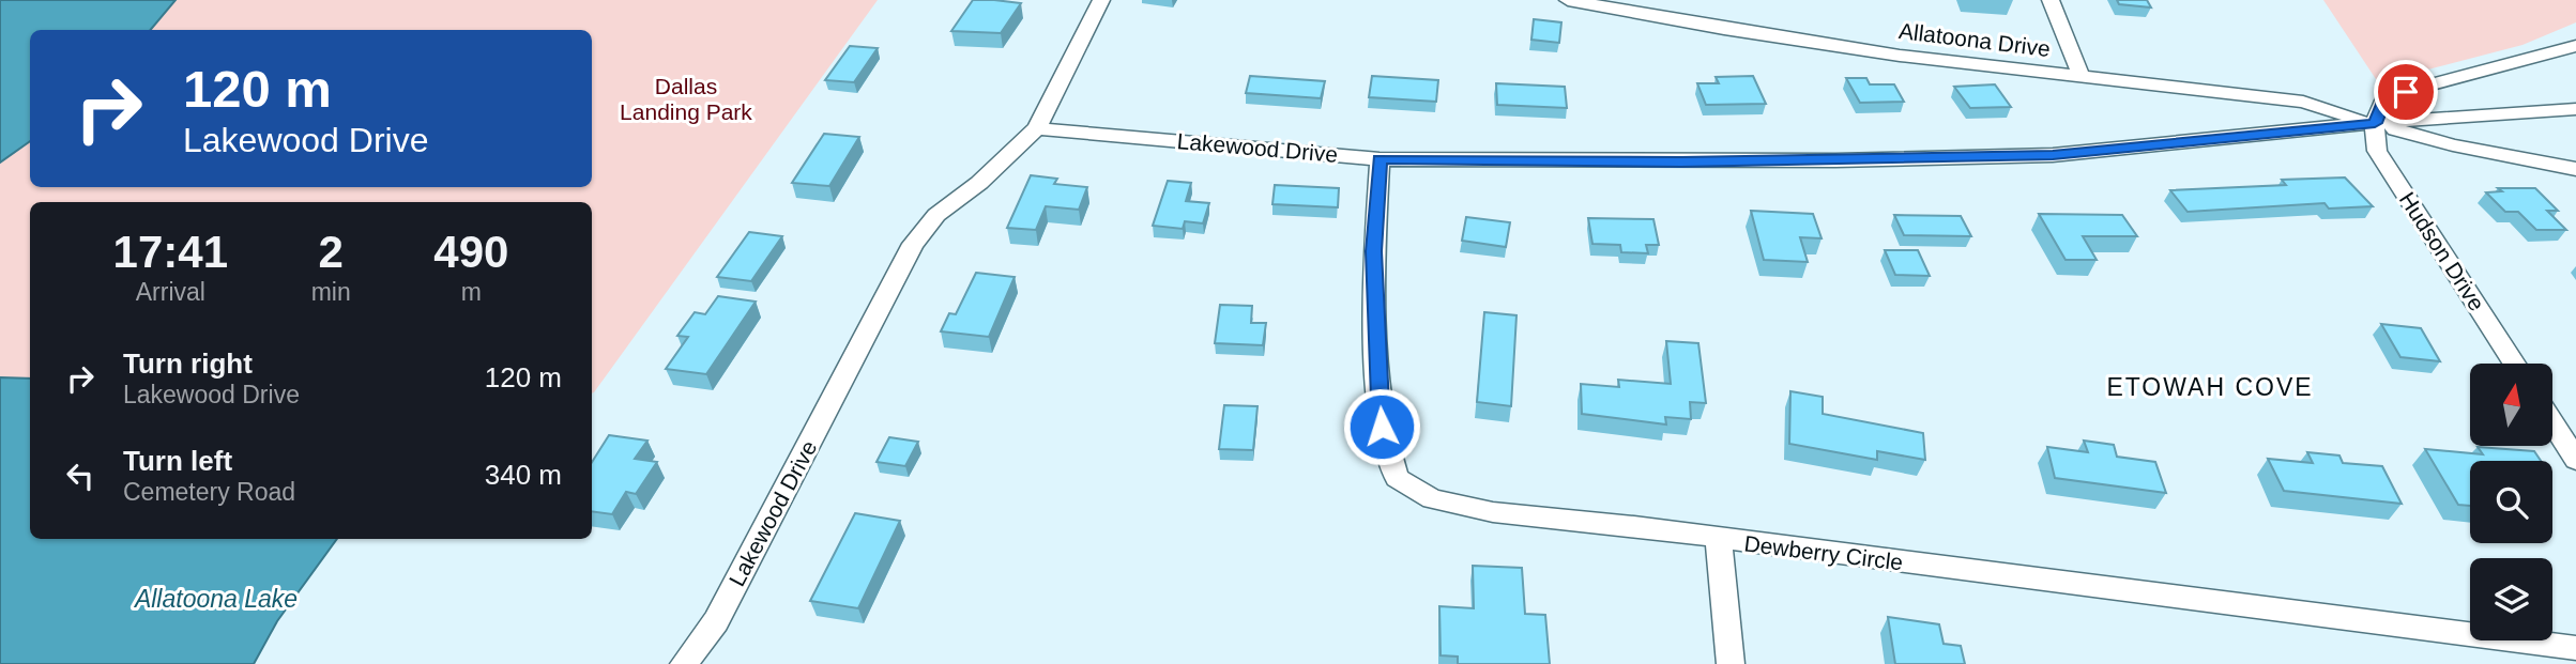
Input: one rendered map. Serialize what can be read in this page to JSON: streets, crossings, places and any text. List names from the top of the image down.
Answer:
{
  "streets": {
    "street": [
      "Allatoona Drive",
      "Lakewood Drive",
      "Hudson Drive",
      "Dewberry Circle"
    ]
  },
  "crossings": [
    ["Allatoona Drive", "Lakewood Drive"],
    ["Allatoona Drive", "Hudson Drive"],
    ["Lakewood Drive", "Hudson Drive"],
    ["Lakewood Drive", "Dewberry Circle"]
  ],
  "districts": ["ETOWAH COVE"],
  "water": ["Allatoona Lake"],
  "parks": ["Dallas Landing Park"],
  "north": "top",
  "page": {
    "turn": ["120 m", "Lakewood Drive"],
    "eta": [
      "17:41",
      "Arrival",
      "2",
      "min",
      "490",
      "m"
    ],
    "list": [
      {
        "name": "Turn right",
        "note": "Lakewood Drive",
        "value": "120 m"
      },
      {
        "name": "Turn left",
        "note": "Cemetery Road",
        "value": "340 m"
      }
    ]
  }
}
